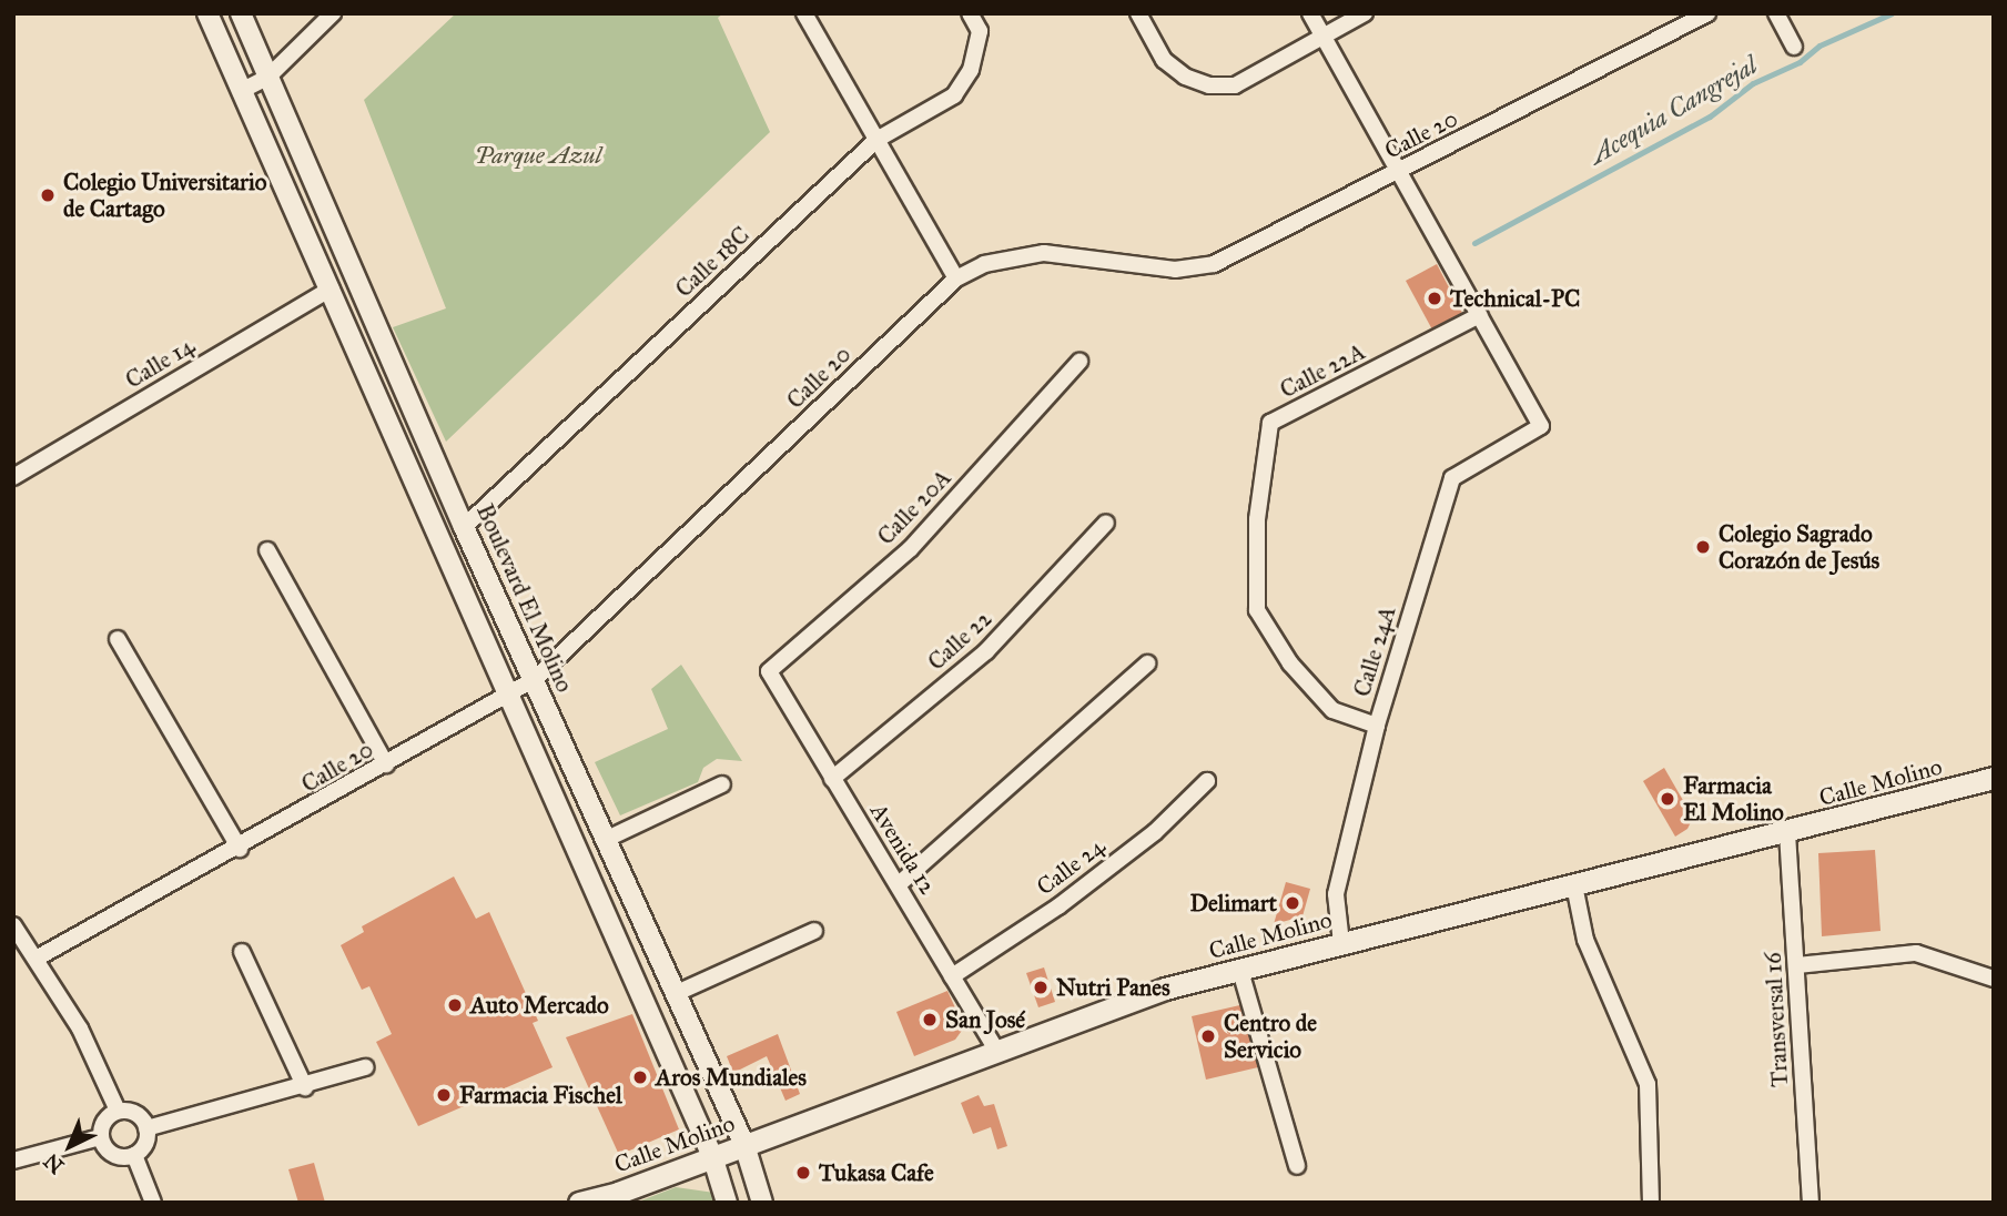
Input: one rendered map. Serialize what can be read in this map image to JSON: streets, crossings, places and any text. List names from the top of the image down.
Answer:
{
  "streets": {
    "main road": ["Calle Molino"],
    "street": [
      "Calle 20",
      "Calle 18C",
      "Calle 14",
      "Calle 22A",
      "Calle 20A",
      "Boulevard El Molino",
      "Calle 22",
      "Calle 24A",
      "Avenida 12",
      "Calle 24",
      "Transversal 16"
    ]
  },
  "crossings": [
    ["Calle 20", "Boulevard El Molino"],
    ["Calle 18C", "Boulevard El Molino"],
    ["Calle 22A", "Calle 24A"],
    ["Calle 20A", "Avenida 12"],
    ["Boulevard El Molino", "Calle Molino"],
    ["Calle 22", "Avenida 12"],
    ["Calle 24A", "Calle Molino"],
    ["Calle Molino", "Avenida 12"],
    ["Calle Molino", "Transversal 16"],
    ["Avenida 12", "Calle 24"]
  ],
  "water": ["Acequia Cangrejal"],
  "parks": ["Parque Azul"],
  "places": [
    "Colegio Universitario de Cartago",
    "Technical-PC",
    "Colegio Sagrado Corazón de Jesús",
    "Farmacia El Molino",
    "Delimart",
    "Nutri Panes",
    "Auto Mercado",
    "San José",
    "Centro de Servicio",
    "Aros Mundiales",
    "Farmacia Fischel",
    "Tukasa Cafe"
  ],
  "north": "bottom left"
}
